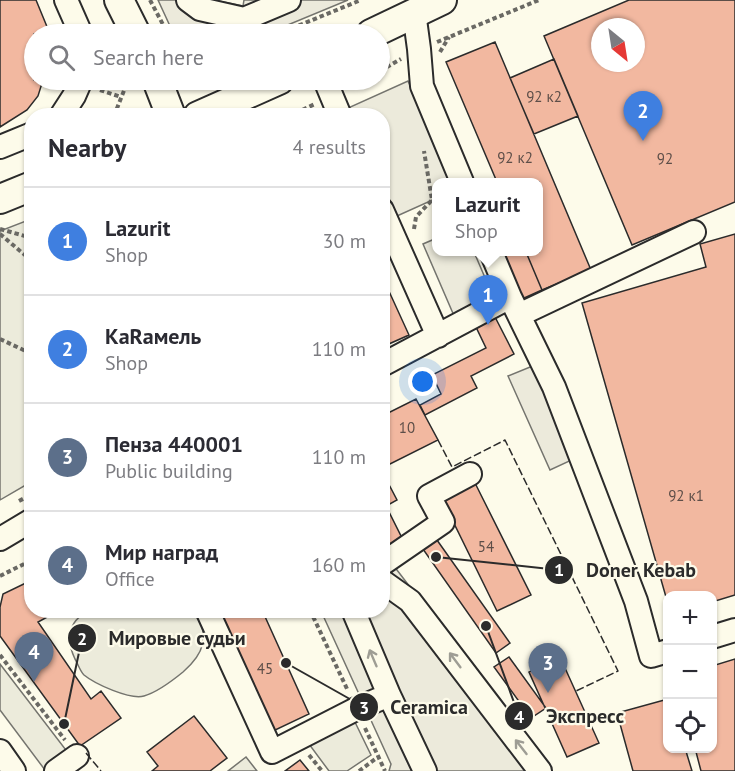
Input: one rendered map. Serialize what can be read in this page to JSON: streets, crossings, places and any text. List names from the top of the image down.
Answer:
{
  "places": [
    "Doner Kebab",
    "Экспресс",
    "Ceramica",
    "Мировые судьи"
  ],
  "house_numbers": [
    "92 к2",
    "92 к2",
    "92",
    "10",
    "92 к1",
    "54",
    "45"
  ],
  "north": "bottom right",
  "page": {
    "search": "Search here",
    "pins": [
      "2",
      "1",
      "4",
      "3"
    ],
    "heading": ["Nearby", "4 results"],
    "popup": ["Lazurit", "Shop"],
    "list": [
      {
        "mark": "1",
        "name": "Lazurit",
        "note": "Shop",
        "value": "30 m"
      },
      {
        "mark": "2",
        "name": "КаRамель",
        "note": "Shop",
        "value": "110 m"
      },
      {
        "mark": "3",
        "name": "Пенза 440001",
        "note": "Public building",
        "value": "110 m"
      },
      {
        "mark": "4",
        "name": "Мир наград",
        "note": "Office",
        "value": "160 m"
      }
    ],
    "map_buttons": ["+", "−"]
  }
}
